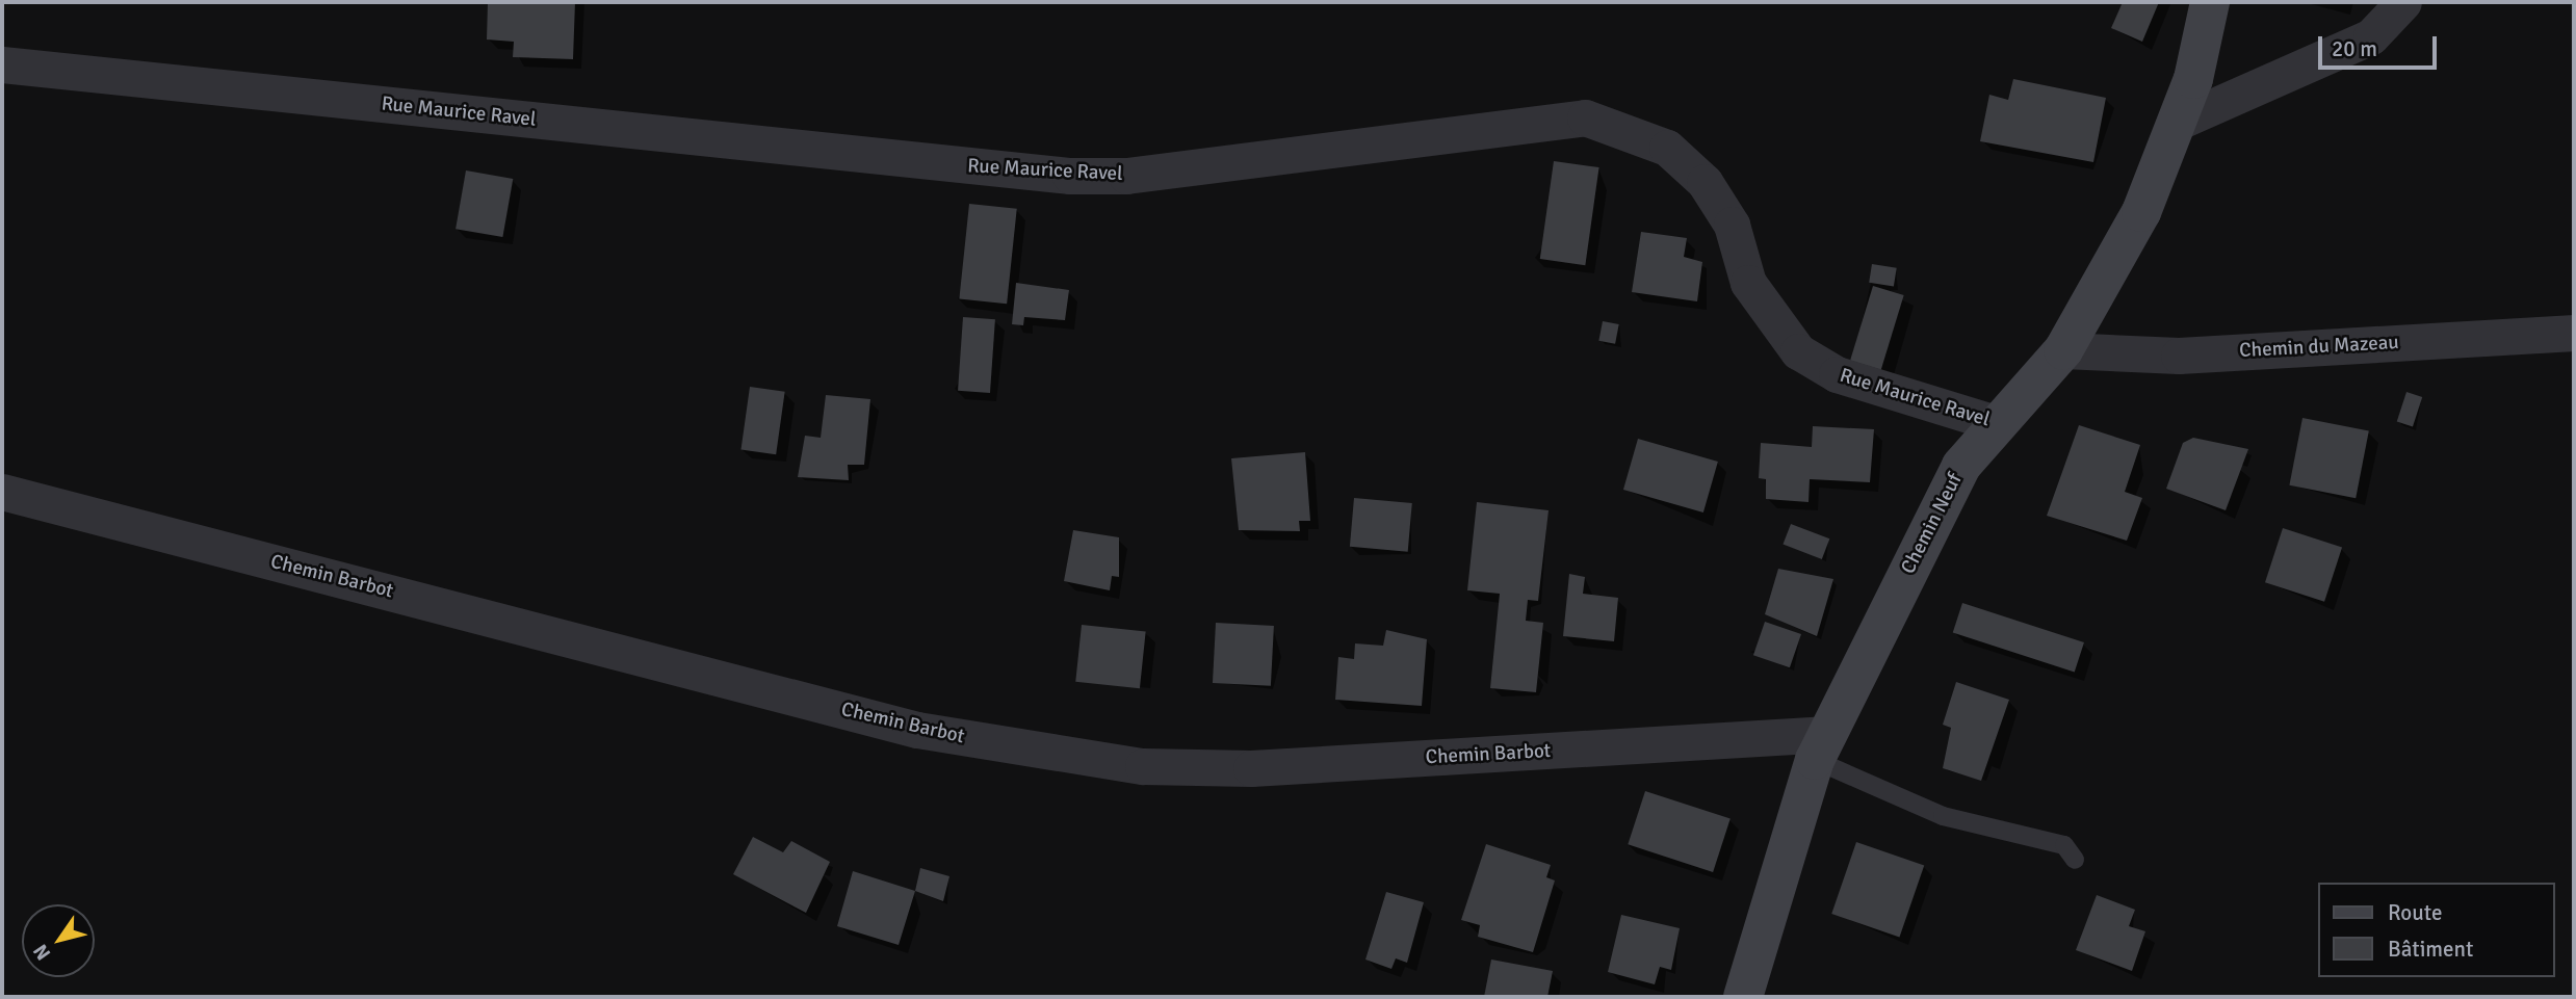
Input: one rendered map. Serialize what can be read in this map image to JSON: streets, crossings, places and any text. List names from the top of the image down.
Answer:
{
  "streets": {
    "main road": ["Chemin Neuf"],
    "street": ["Rue Maurice Ravel", "Chemin du Mazeau", "Chemin Barbot"]
  },
  "crossings": [
    ["Rue Maurice Ravel", "Chemin Neuf"],
    ["Chemin du Mazeau", "Chemin Neuf"],
    ["Chemin Neuf", "Chemin Barbot"]
  ],
  "legend": ["Route", "Bâtiment"],
  "scale_bar": "20 m",
  "north": "bottom left"
}
